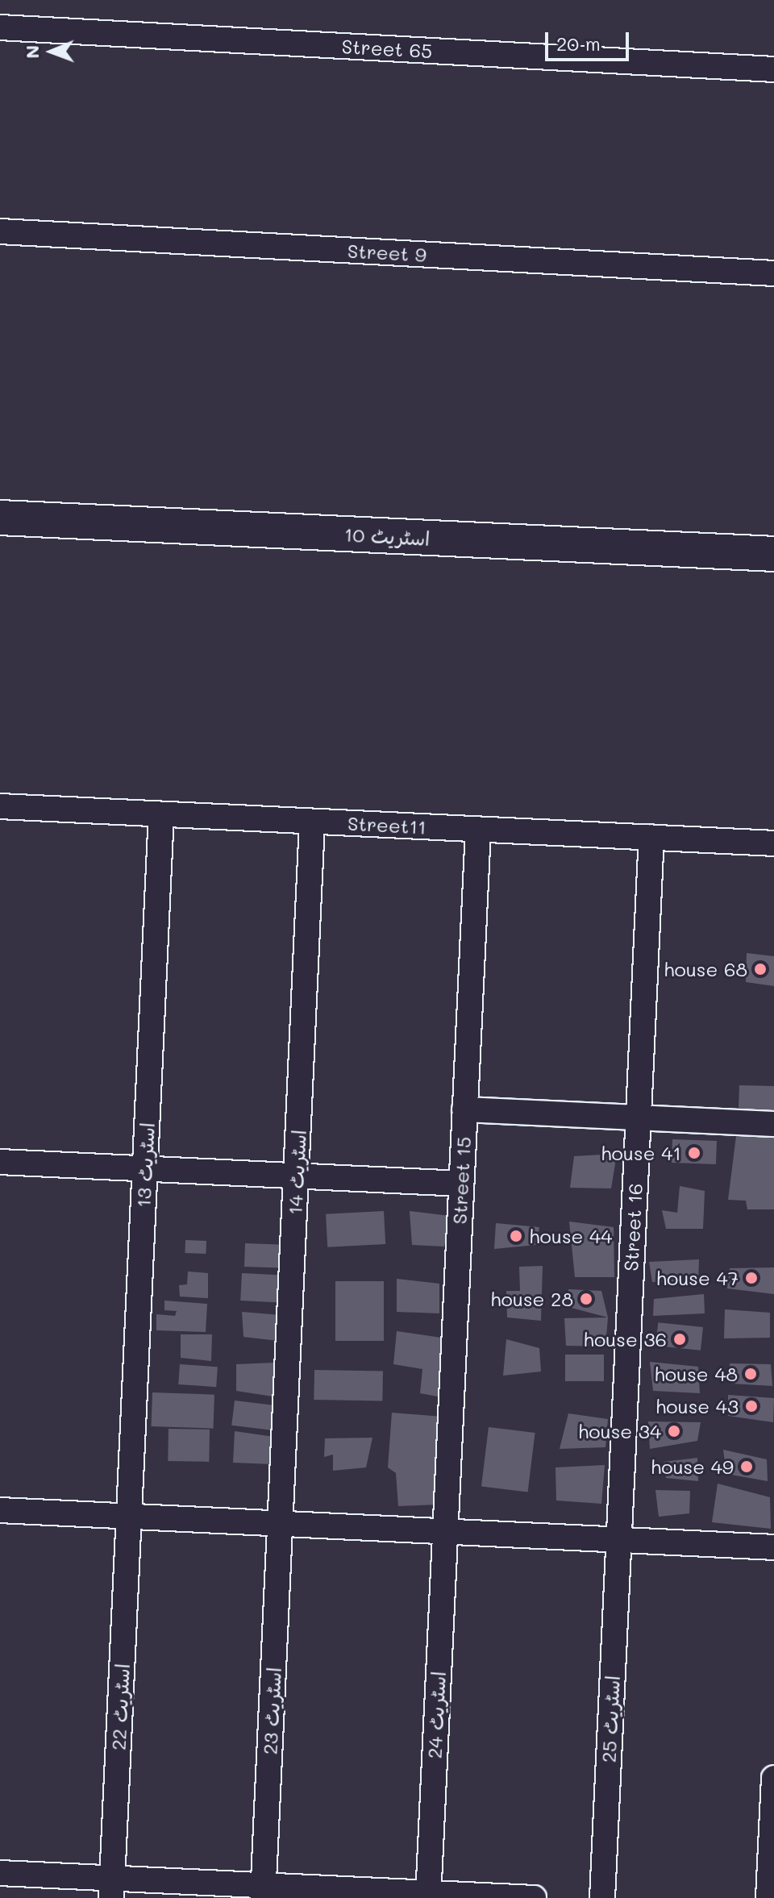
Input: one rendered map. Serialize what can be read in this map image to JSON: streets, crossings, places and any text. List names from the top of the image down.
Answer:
{
  "streets": {
    "street": [
      "Street 65",
      "Street 9",
      "اسٹریٹ 10",
      "Street11",
      "اسٹریٹ 13",
      "اسٹریٹ 14",
      "Street 15",
      "Street 16",
      "اسٹریٹ 22",
      "اسٹریٹ 23",
      "اسٹریٹ 24",
      "اسٹریٹ 25"
    ]
  },
  "crossings": [
    ["Street11", "اسٹریٹ 13"],
    ["Street11", "اسٹریٹ 14"],
    ["Street11", "Street 15"],
    ["Street11", "Street 16"],
    ["اسٹریٹ 13", "اسٹریٹ 22"],
    ["اسٹریٹ 14", "اسٹریٹ 23"],
    ["Street 15", "اسٹریٹ 24"],
    ["Street 16", "اسٹریٹ 25"]
  ],
  "places": [
    "house 68",
    "house 41",
    "house 44",
    "house 47",
    "house 28",
    "house 36",
    "house 48",
    "house 43",
    "house 34",
    "house 49"
  ],
  "scale_bar": "20 m",
  "north": "left"
}
